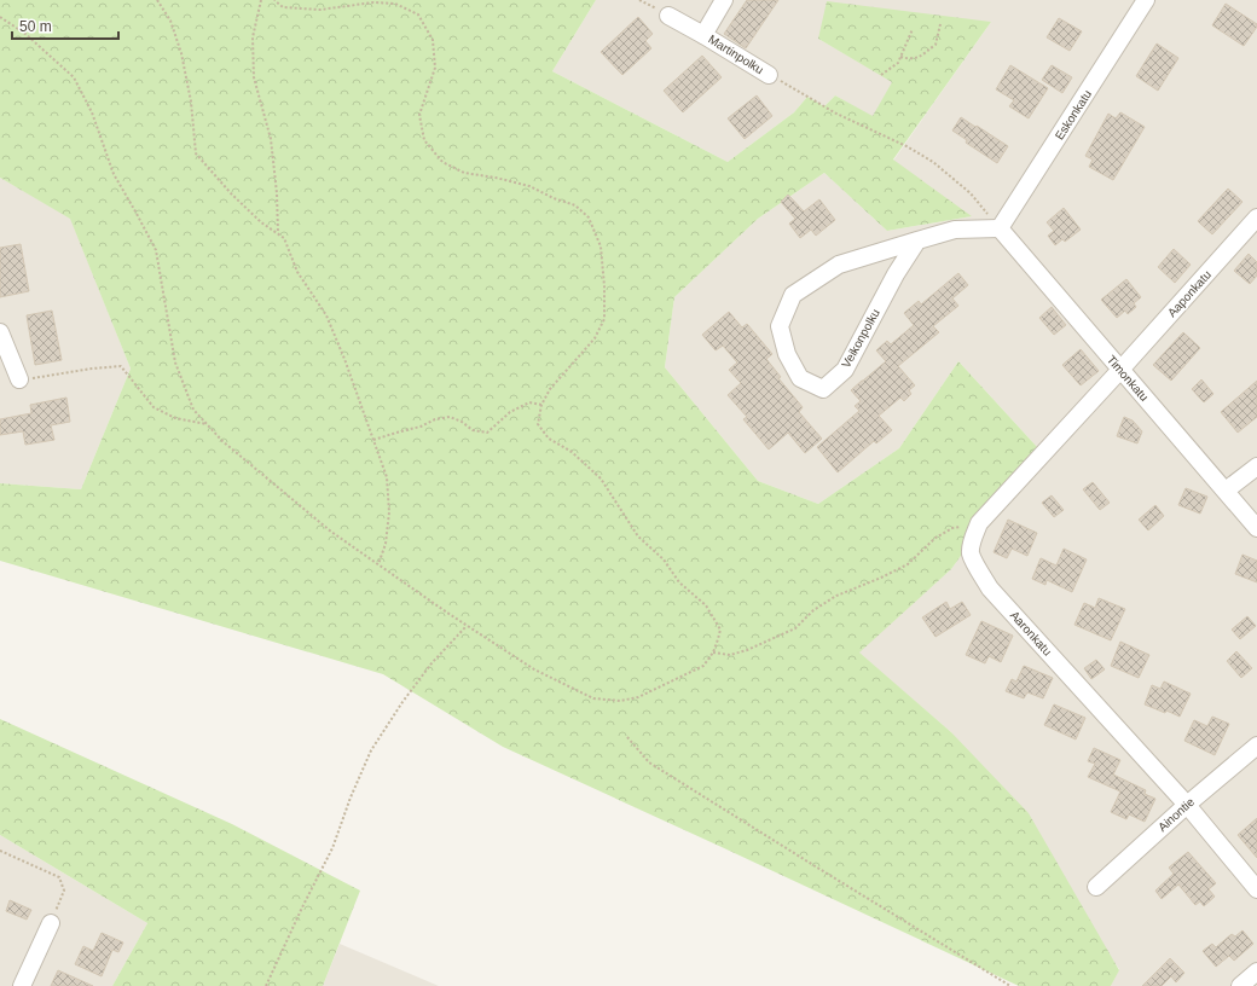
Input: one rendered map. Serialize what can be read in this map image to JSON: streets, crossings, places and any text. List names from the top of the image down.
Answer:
{
  "streets": {
    "street": [
      "Martinpolku",
      "Eskonkatu",
      "Aaponkatu",
      "Veikonpolku",
      "Timonkatu",
      "Aaronkatu",
      "Ainontie"
    ]
  },
  "crossings": [
    ["Eskonkatu", "Veikonpolku"],
    ["Eskonkatu", "Timonkatu"],
    ["Aaponkatu", "Timonkatu"],
    ["Aaponkatu", "Aaronkatu"],
    ["Veikonpolku", "Timonkatu"],
    ["Timonkatu", "Aaronkatu"],
    ["Aaronkatu", "Ainontie"]
  ],
  "scale_bar": "50 m"
}
